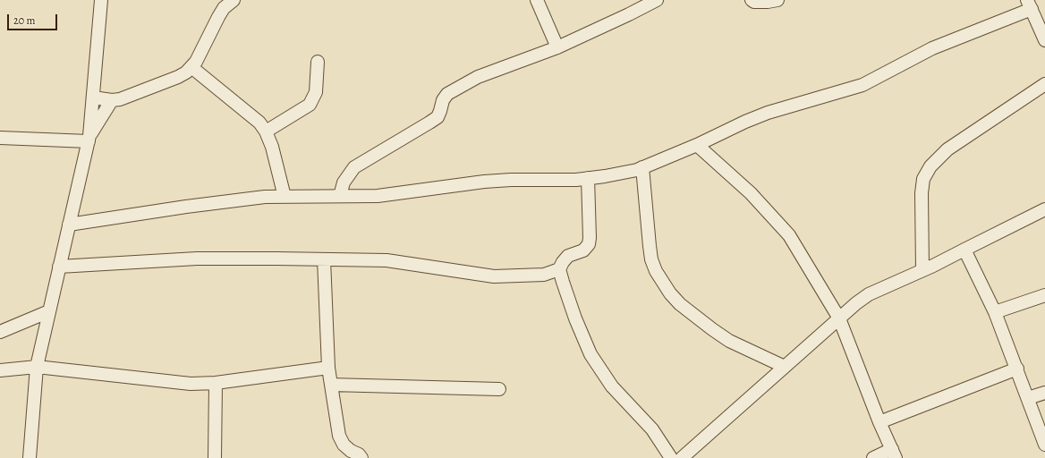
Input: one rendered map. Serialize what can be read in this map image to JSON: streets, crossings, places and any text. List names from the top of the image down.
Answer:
{
  "scale_bar": "20 m"
}
